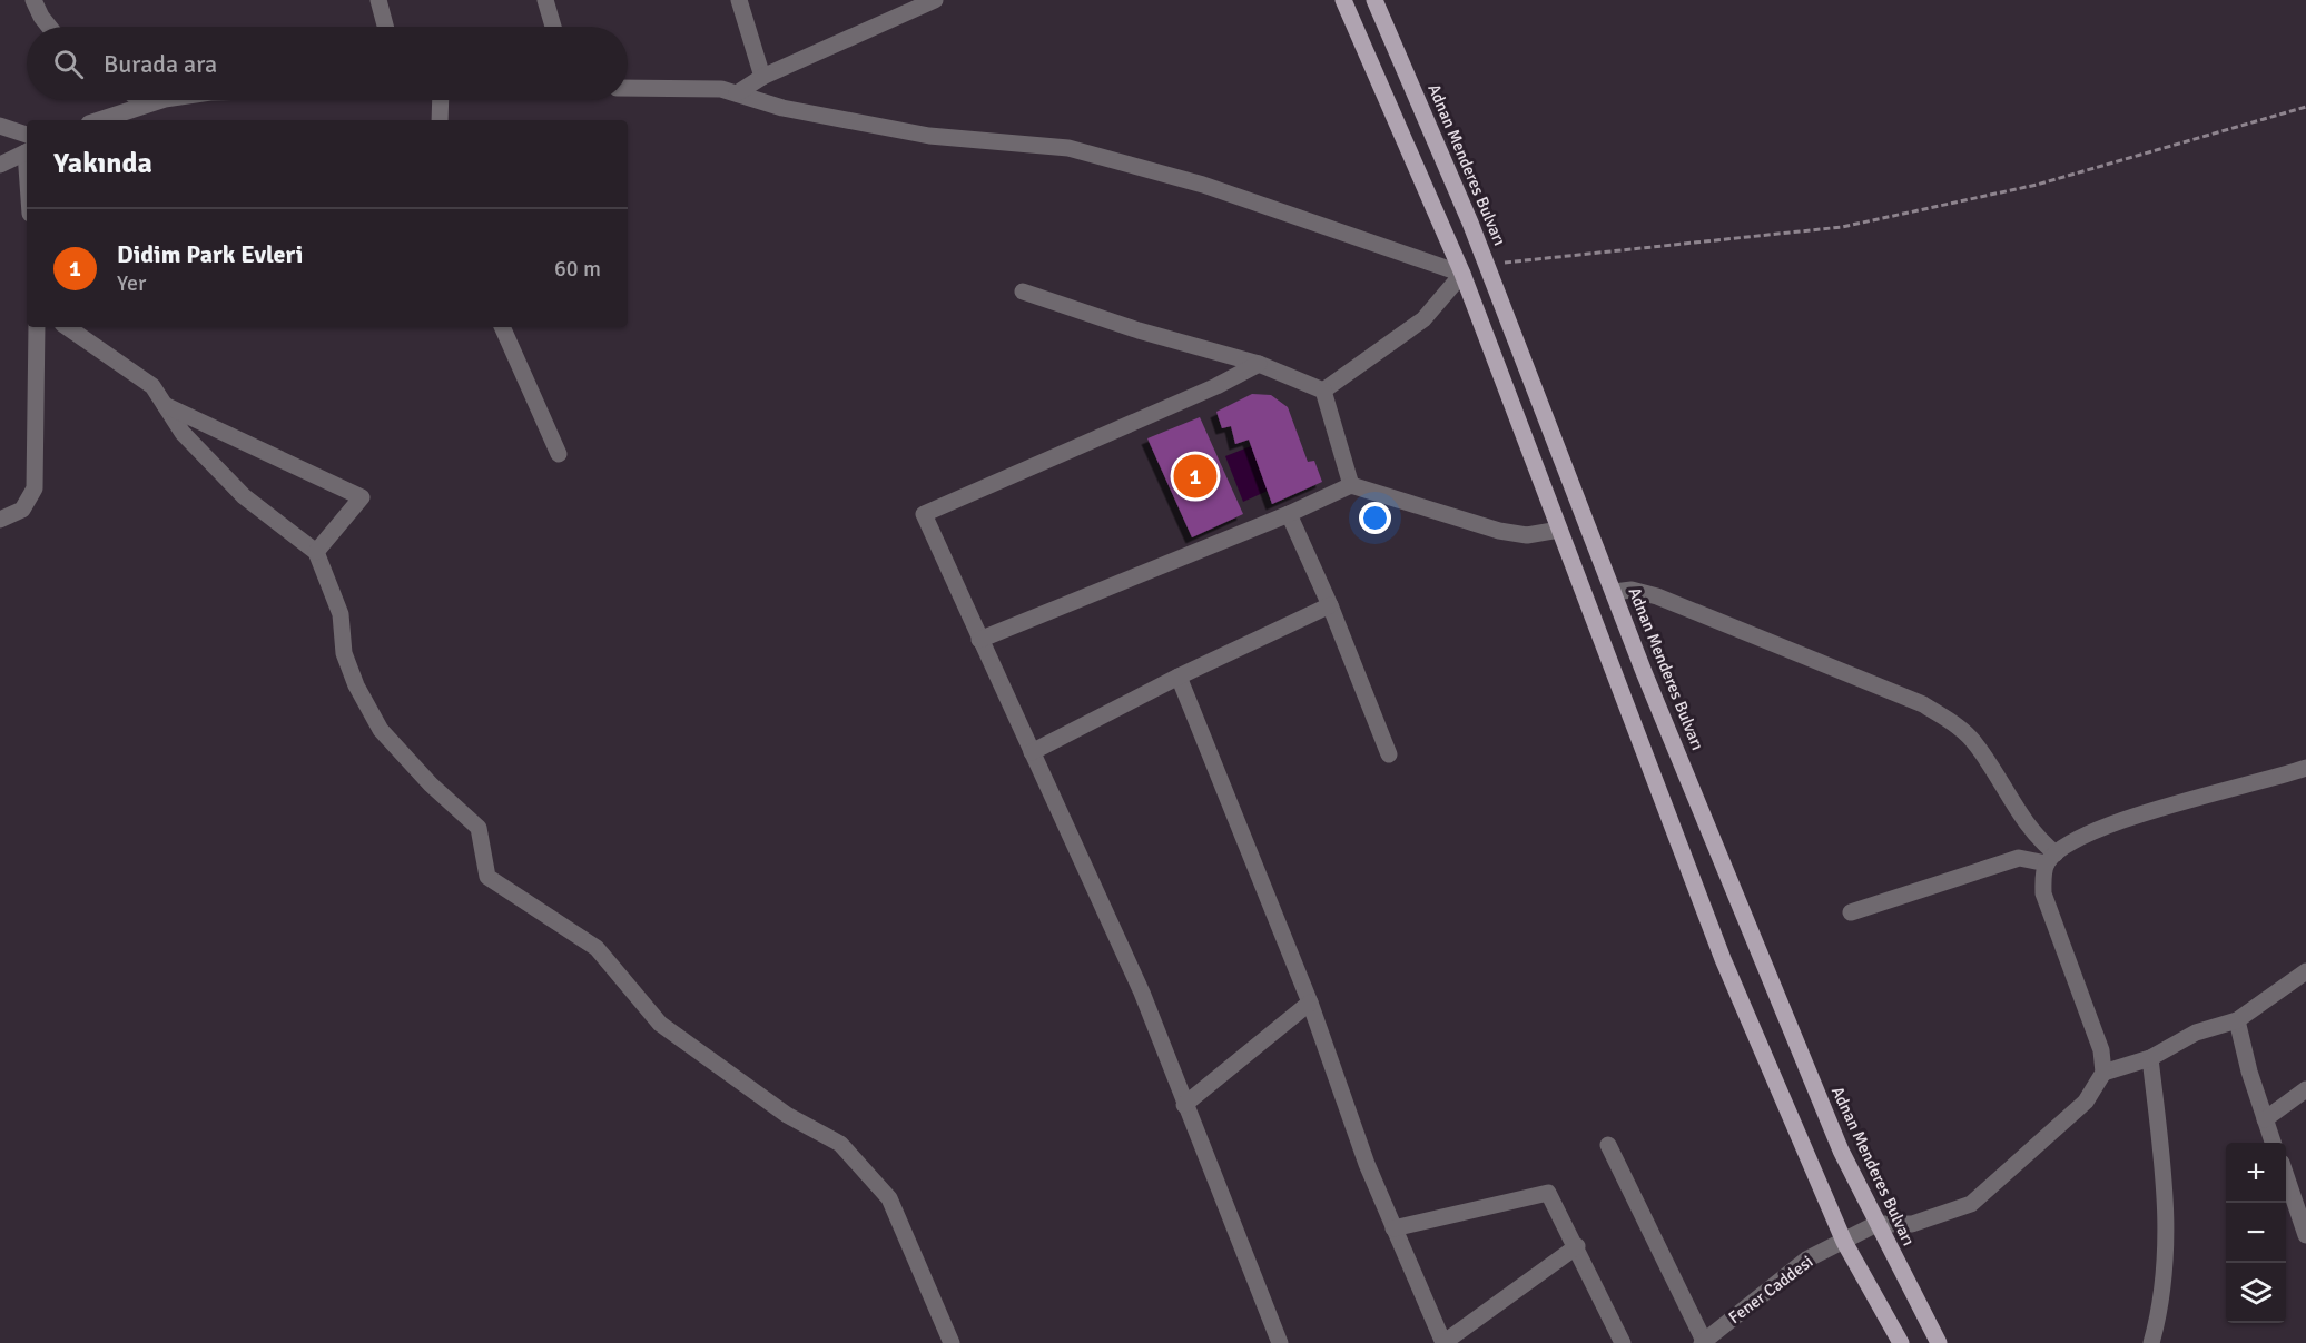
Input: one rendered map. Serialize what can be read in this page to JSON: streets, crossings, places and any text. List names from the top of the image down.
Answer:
{
  "streets": {
    "main road": ["Adnan Menderes Bulvarı"],
    "street": ["Fener Caddesi"]
  },
  "crossings": [
    ["Adnan Menderes Bulvarı", "Fener Caddesi"]
  ],
  "page": {
    "search": "Burada ara",
    "heading": "Yakında",
    "list": [
      {
        "mark": "1",
        "name": "Didim Park Evleri",
        "note": "Yer",
        "value": "60 m"
      }
    ],
    "pins": "1",
    "map_buttons": ["+", "−"]
  }
}
